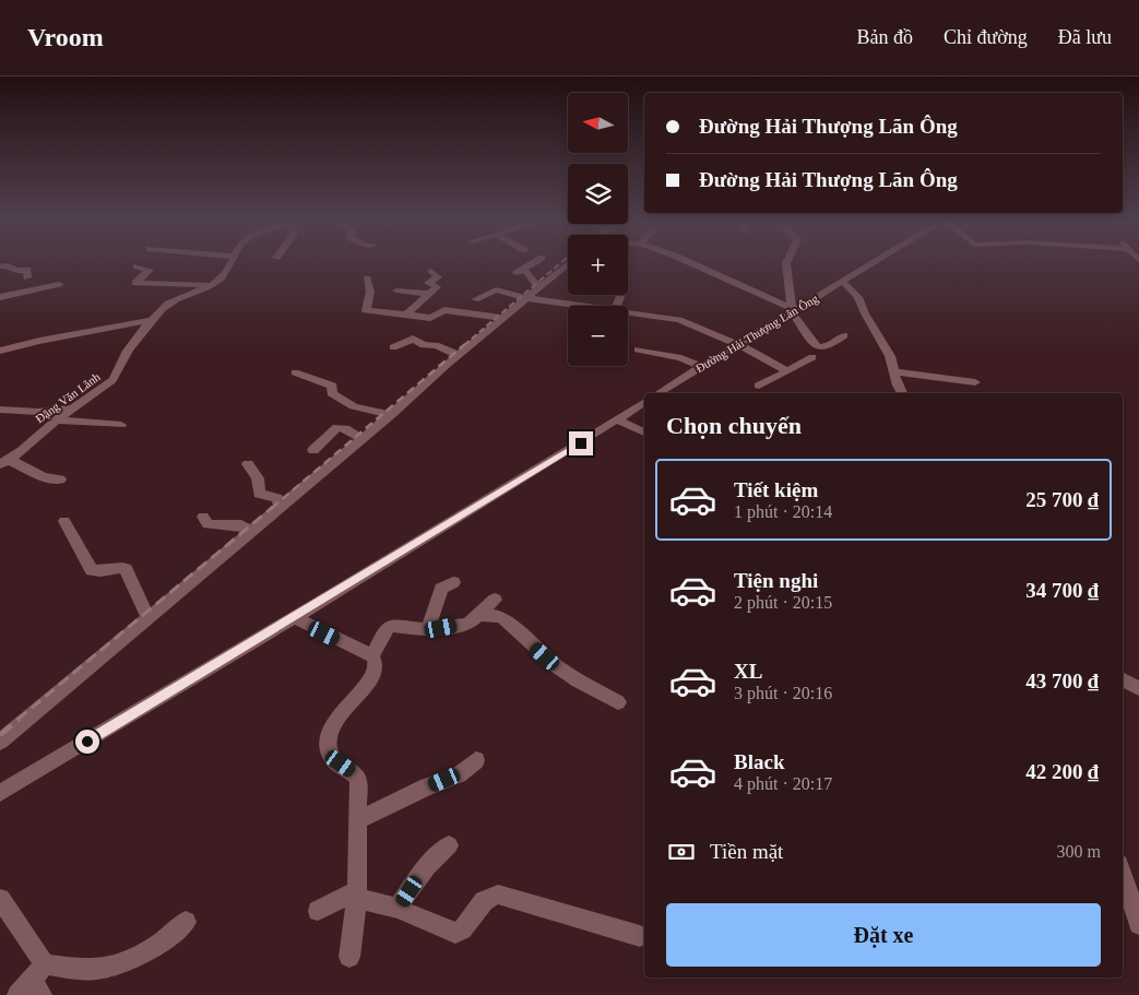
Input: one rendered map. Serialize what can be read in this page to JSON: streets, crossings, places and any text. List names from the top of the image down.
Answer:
{
  "streets": {
    "street": ["Đường Hải Thượng Lãn Ông", "Đặng Văn Lãnh"]
  },
  "north": "left",
  "page": {
    "header": "Vroom",
    "nav": ["Bản đồ", "Chỉ đường", "Đã lưu"],
    "map_buttons": ["+", "−"],
    "banner": ["Đường Hải Thượng Lãn Ông", "Đường Hải Thượng Lãn Ông"],
    "heading": "Chọn chuyến",
    "list": [
      {
        "name": "Tiết kiệm",
        "note": "1 phút · 20:14",
        "value": "25 700 ₫"
      },
      {
        "name": "Tiện nghi",
        "note": "2 phút · 20:15",
        "value": "34 700 ₫"
      },
      {
        "name": "XL",
        "note": "3 phút · 20:16",
        "value": "43 700 ₫"
      },
      {
        "name": "Black",
        "note": "4 phút · 20:17",
        "value": "42 200 ₫"
      }
    ],
    "pay": ["Tiền mặt", "300 m"],
    "buttons": "Đặt xe"
  }
}
